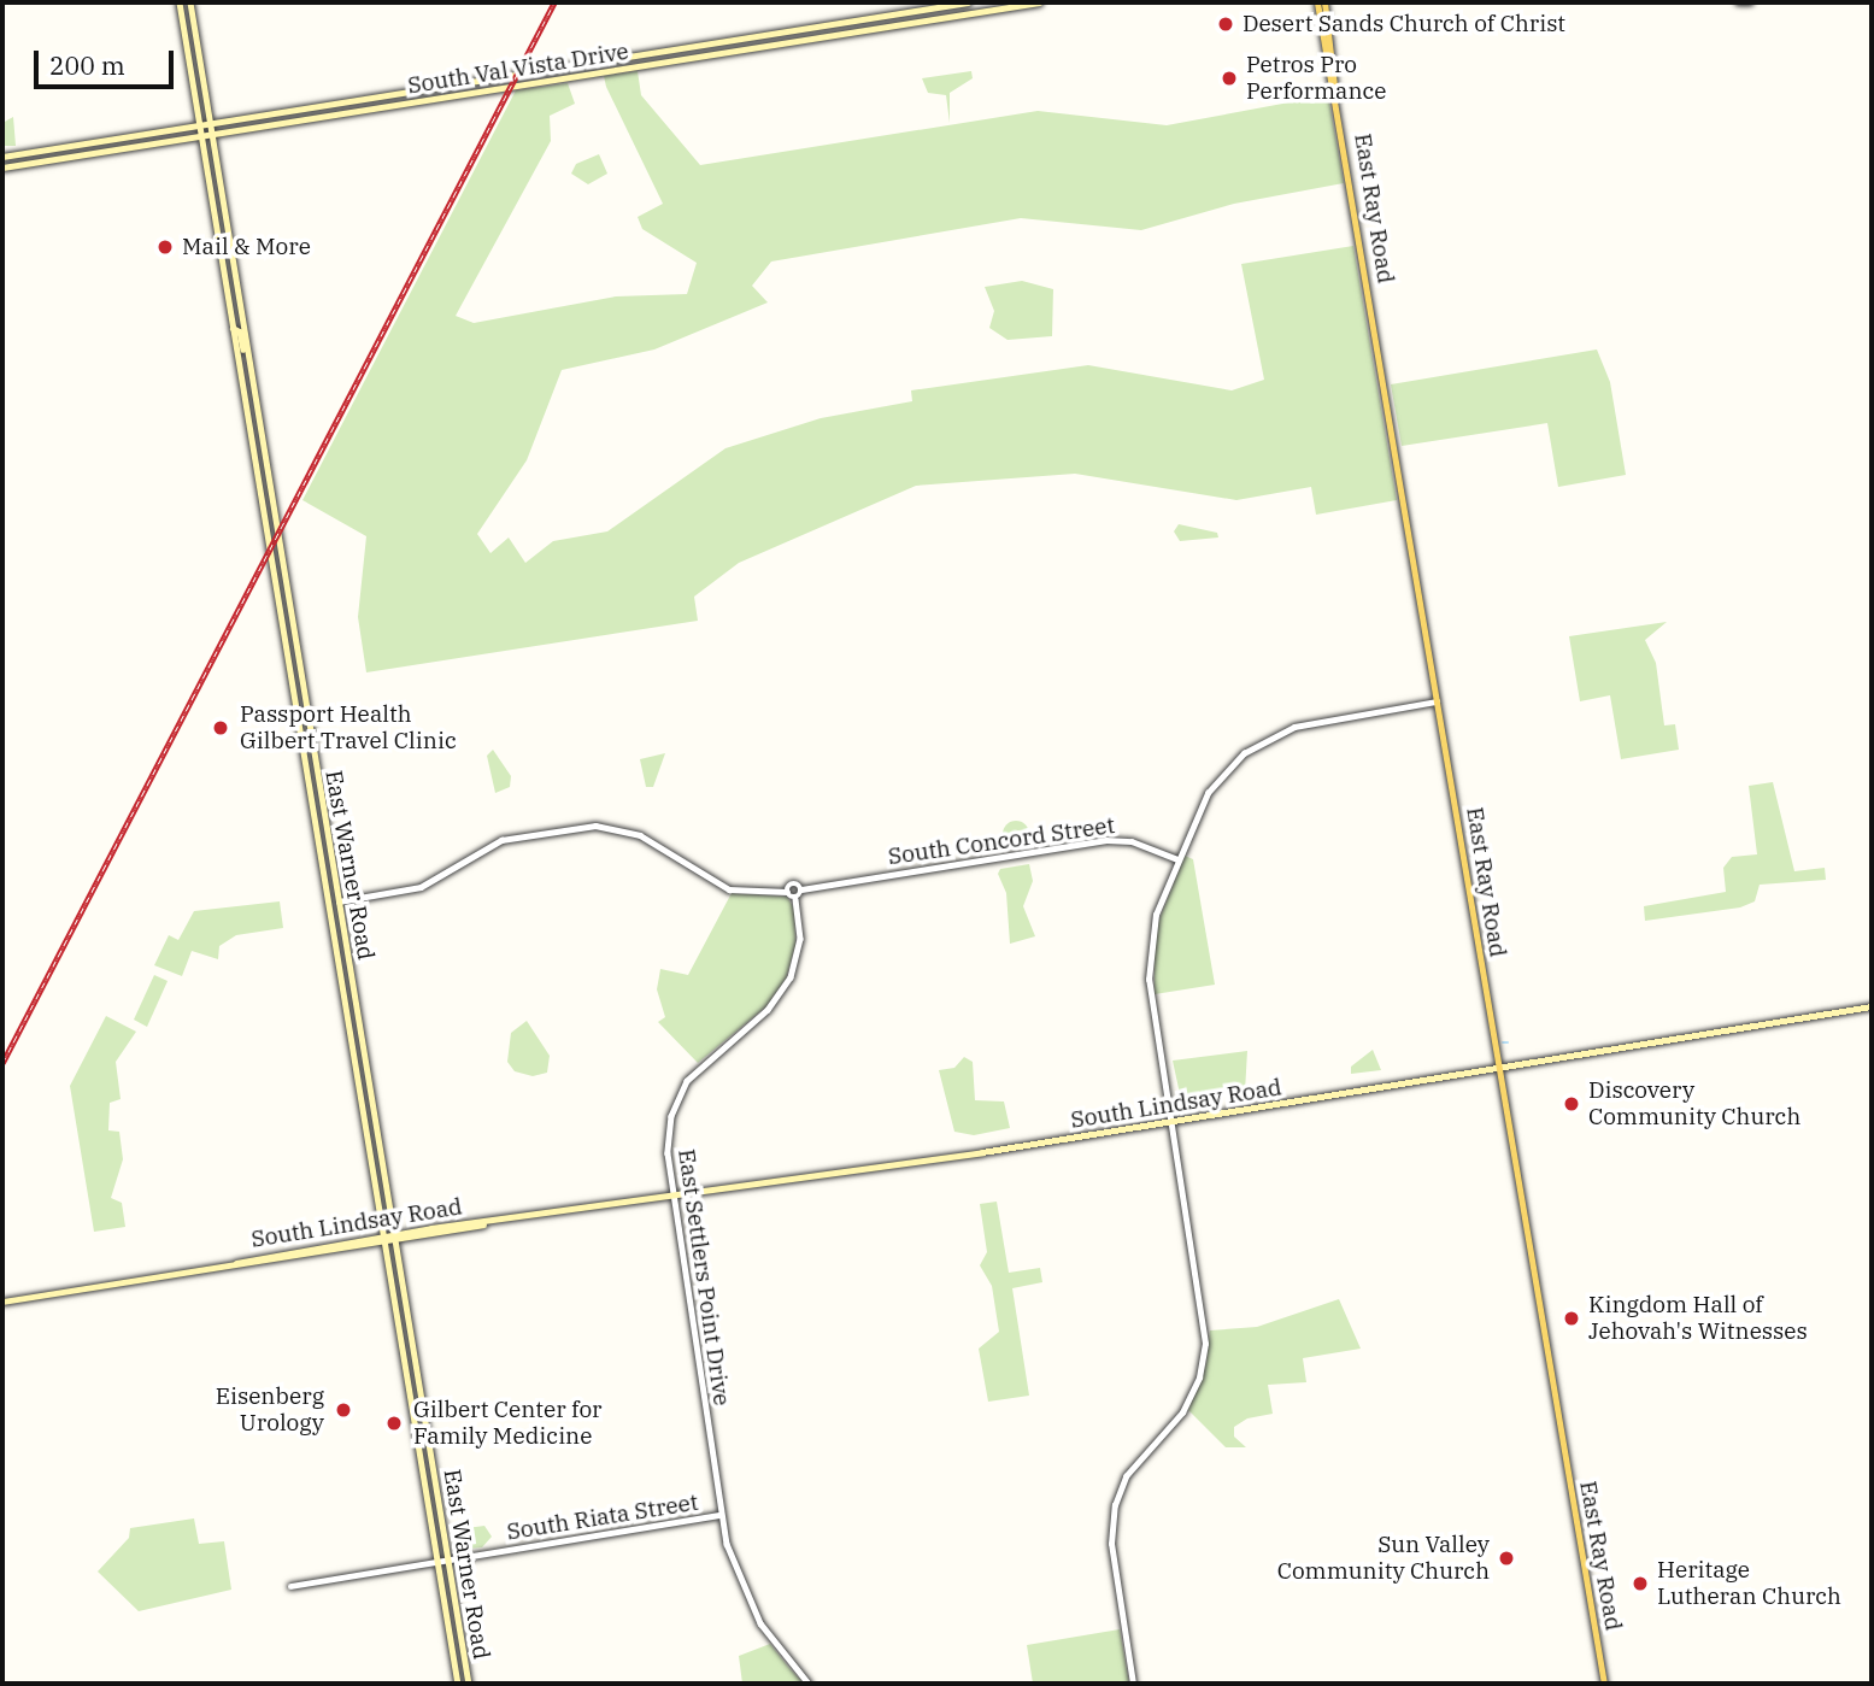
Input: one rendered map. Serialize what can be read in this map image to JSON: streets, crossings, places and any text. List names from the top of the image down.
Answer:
{
  "streets": {
    "main road": [
      "South Val Vista Drive",
      "East Ray Road",
      "East Warner Road",
      "South Lindsay Road"
    ],
    "street": ["South Concord Street", "East Settlers Point Drive", "South Riata Street"]
  },
  "crossings": [
    ["South Val Vista Drive", "East Warner Road"],
    ["East Ray Road", "South Lindsay Road"],
    ["East Warner Road", "South Lindsay Road"],
    ["East Warner Road", "South Riata Street"],
    ["South Lindsay Road", "East Settlers Point Drive"],
    ["East Settlers Point Drive", "South Riata Street"]
  ],
  "places": [
    "Desert Sands Church of Christ",
    "Petros Pro Performance",
    "Mail & More",
    "Passport Health Gilbert Travel Clinic",
    "Discovery Community Church",
    "Kingdom Hall of Jehovah's Witnesses",
    "Eisenberg Urology",
    "Gilbert Center for Family Medicine",
    "Sun Valley Community Church",
    "Heritage Lutheran Church"
  ],
  "scale_bar": "200 m"
}
